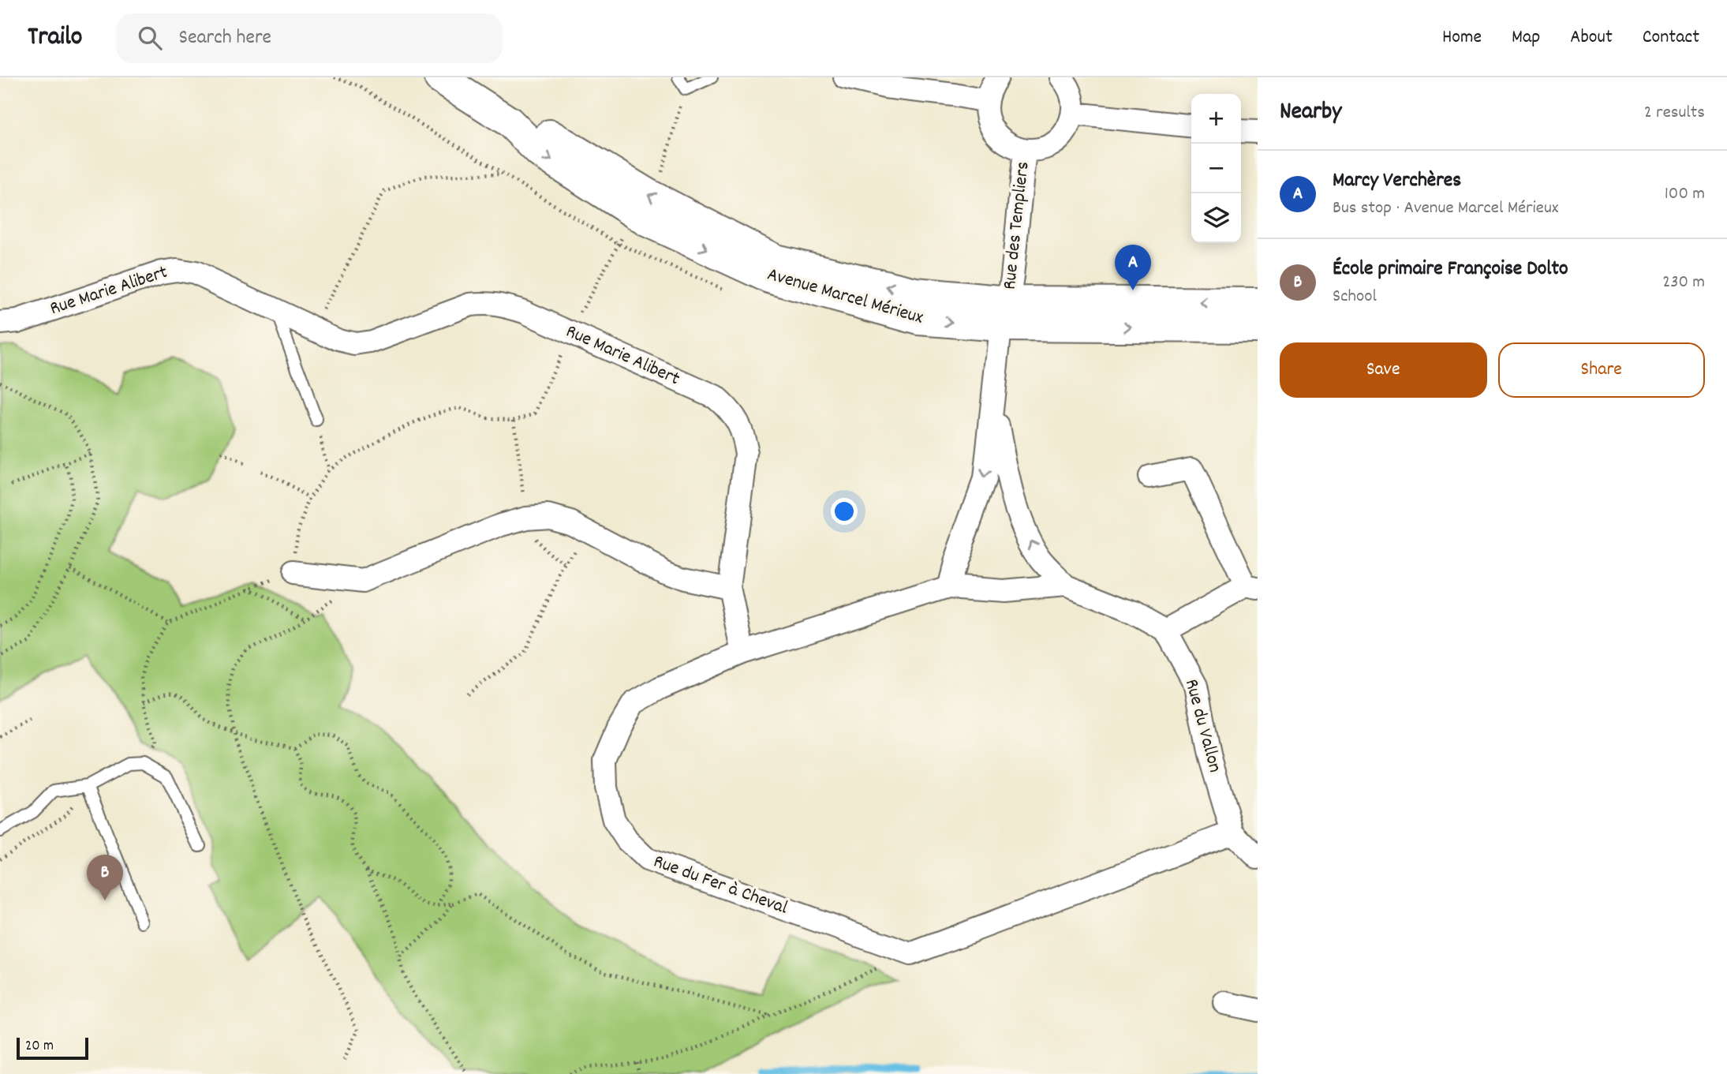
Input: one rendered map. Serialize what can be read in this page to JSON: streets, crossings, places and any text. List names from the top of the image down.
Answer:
{
  "streets": {
    "main road": ["Avenue Marcel Mérieux"],
    "street": [
      "Rue des Templiers",
      "Rue Marie Alibert",
      "Rue du Vallon",
      "Rue du Fer à Cheval"
    ]
  },
  "crossings": [
    ["Rue des Templiers", "Avenue Marcel Mérieux"],
    ["Rue Marie Alibert", "Rue du Fer à Cheval"]
  ],
  "scale_bar": "20 m",
  "page": {
    "header": "Trailo",
    "search": "Search here",
    "nav": [
      "Home",
      "Map",
      "About",
      "Contact"
    ],
    "heading": ["Nearby", "2 results"],
    "map_buttons": ["+", "−"],
    "list": [
      {
        "mark": "A",
        "name": "Marcy Verchères",
        "note": "Bus stop · Avenue Marcel Mérieux",
        "value": "100 m"
      },
      {
        "mark": "B",
        "name": "École primaire Françoise Dolto",
        "note": "School",
        "value": "230 m"
      }
    ],
    "pins": ["A", "B"],
    "buttons": ["Save", "Share"],
    "scale": "20 m"
  }
}
